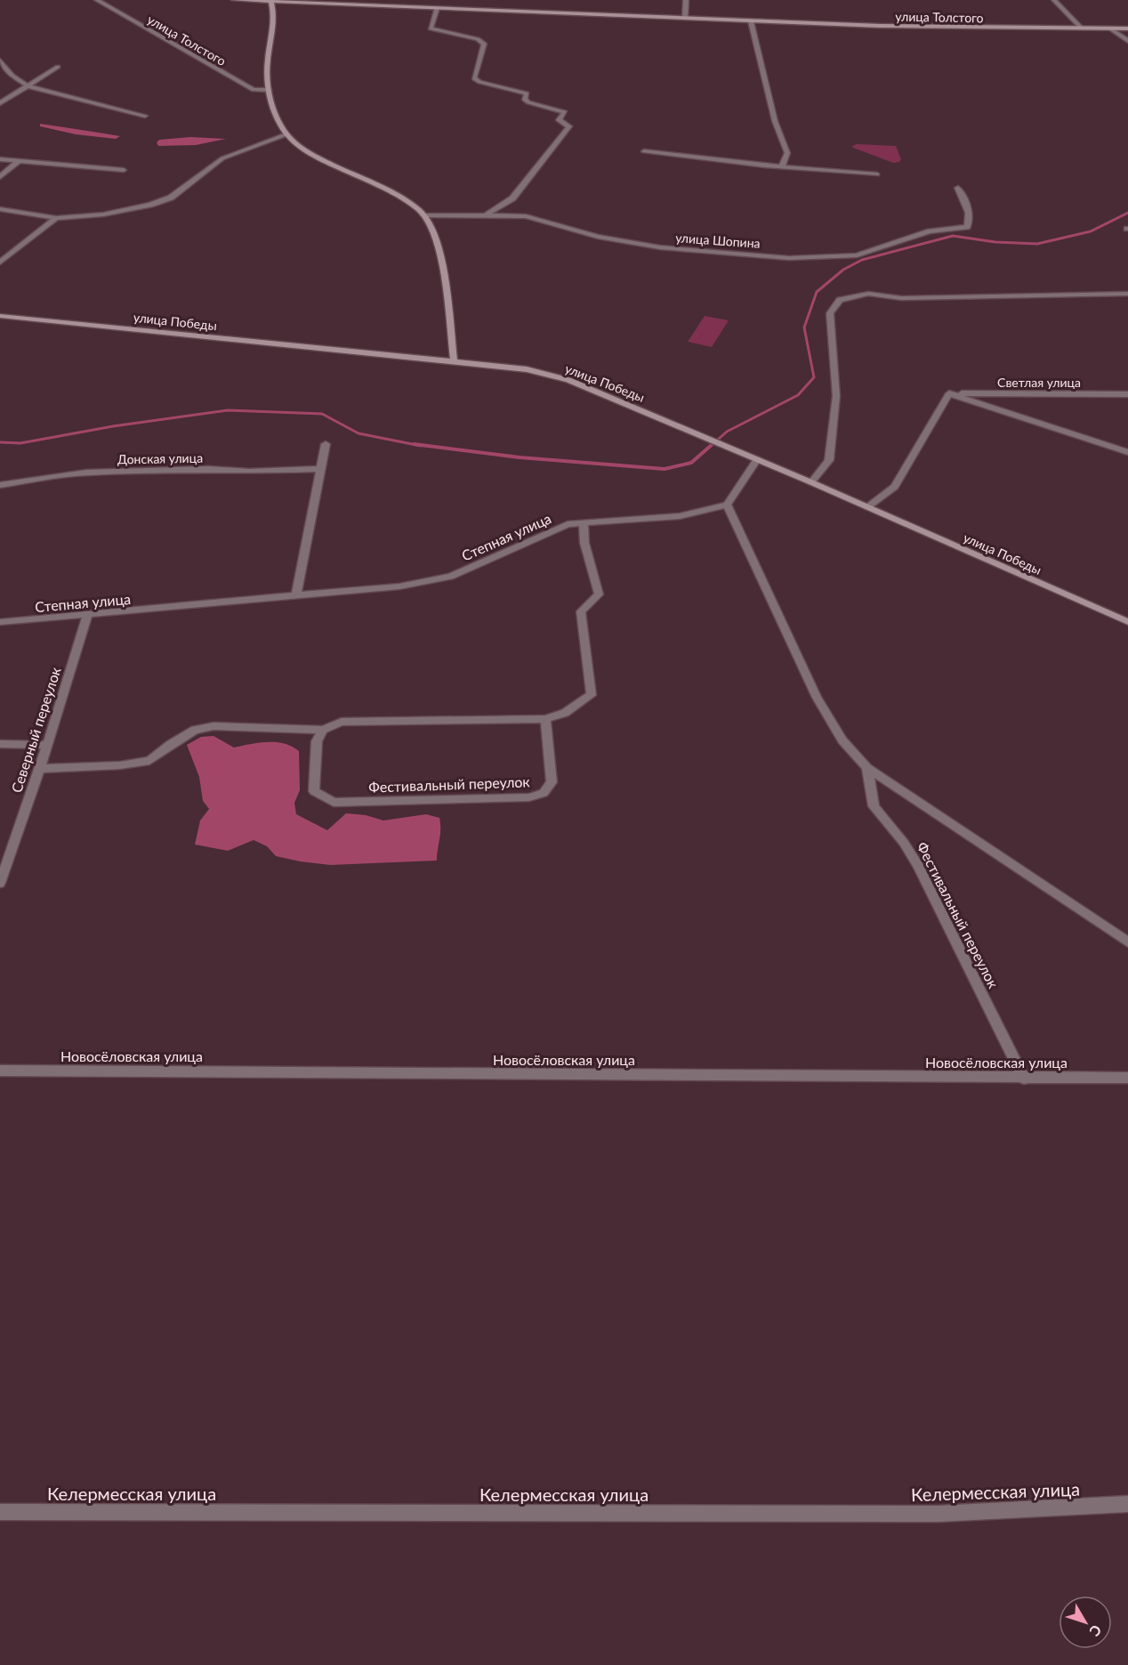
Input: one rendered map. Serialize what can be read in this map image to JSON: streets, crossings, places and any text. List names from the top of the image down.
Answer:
{
  "streets": {
    "street": [
      "улица Толстого",
      "улица Шопина",
      "улица Победы",
      "Светлая улица",
      "Донская улица",
      "Степная улица",
      "Северный переулок",
      "Фестивальный переулок",
      "Новосёловская улица",
      "Келермесская улица"
    ]
  },
  "crossings": [
    ["Степная улица", "Северный переулок"],
    ["Фестивальный переулок", "Новосёловская улица"]
  ],
  "north": "bottom right"
}
